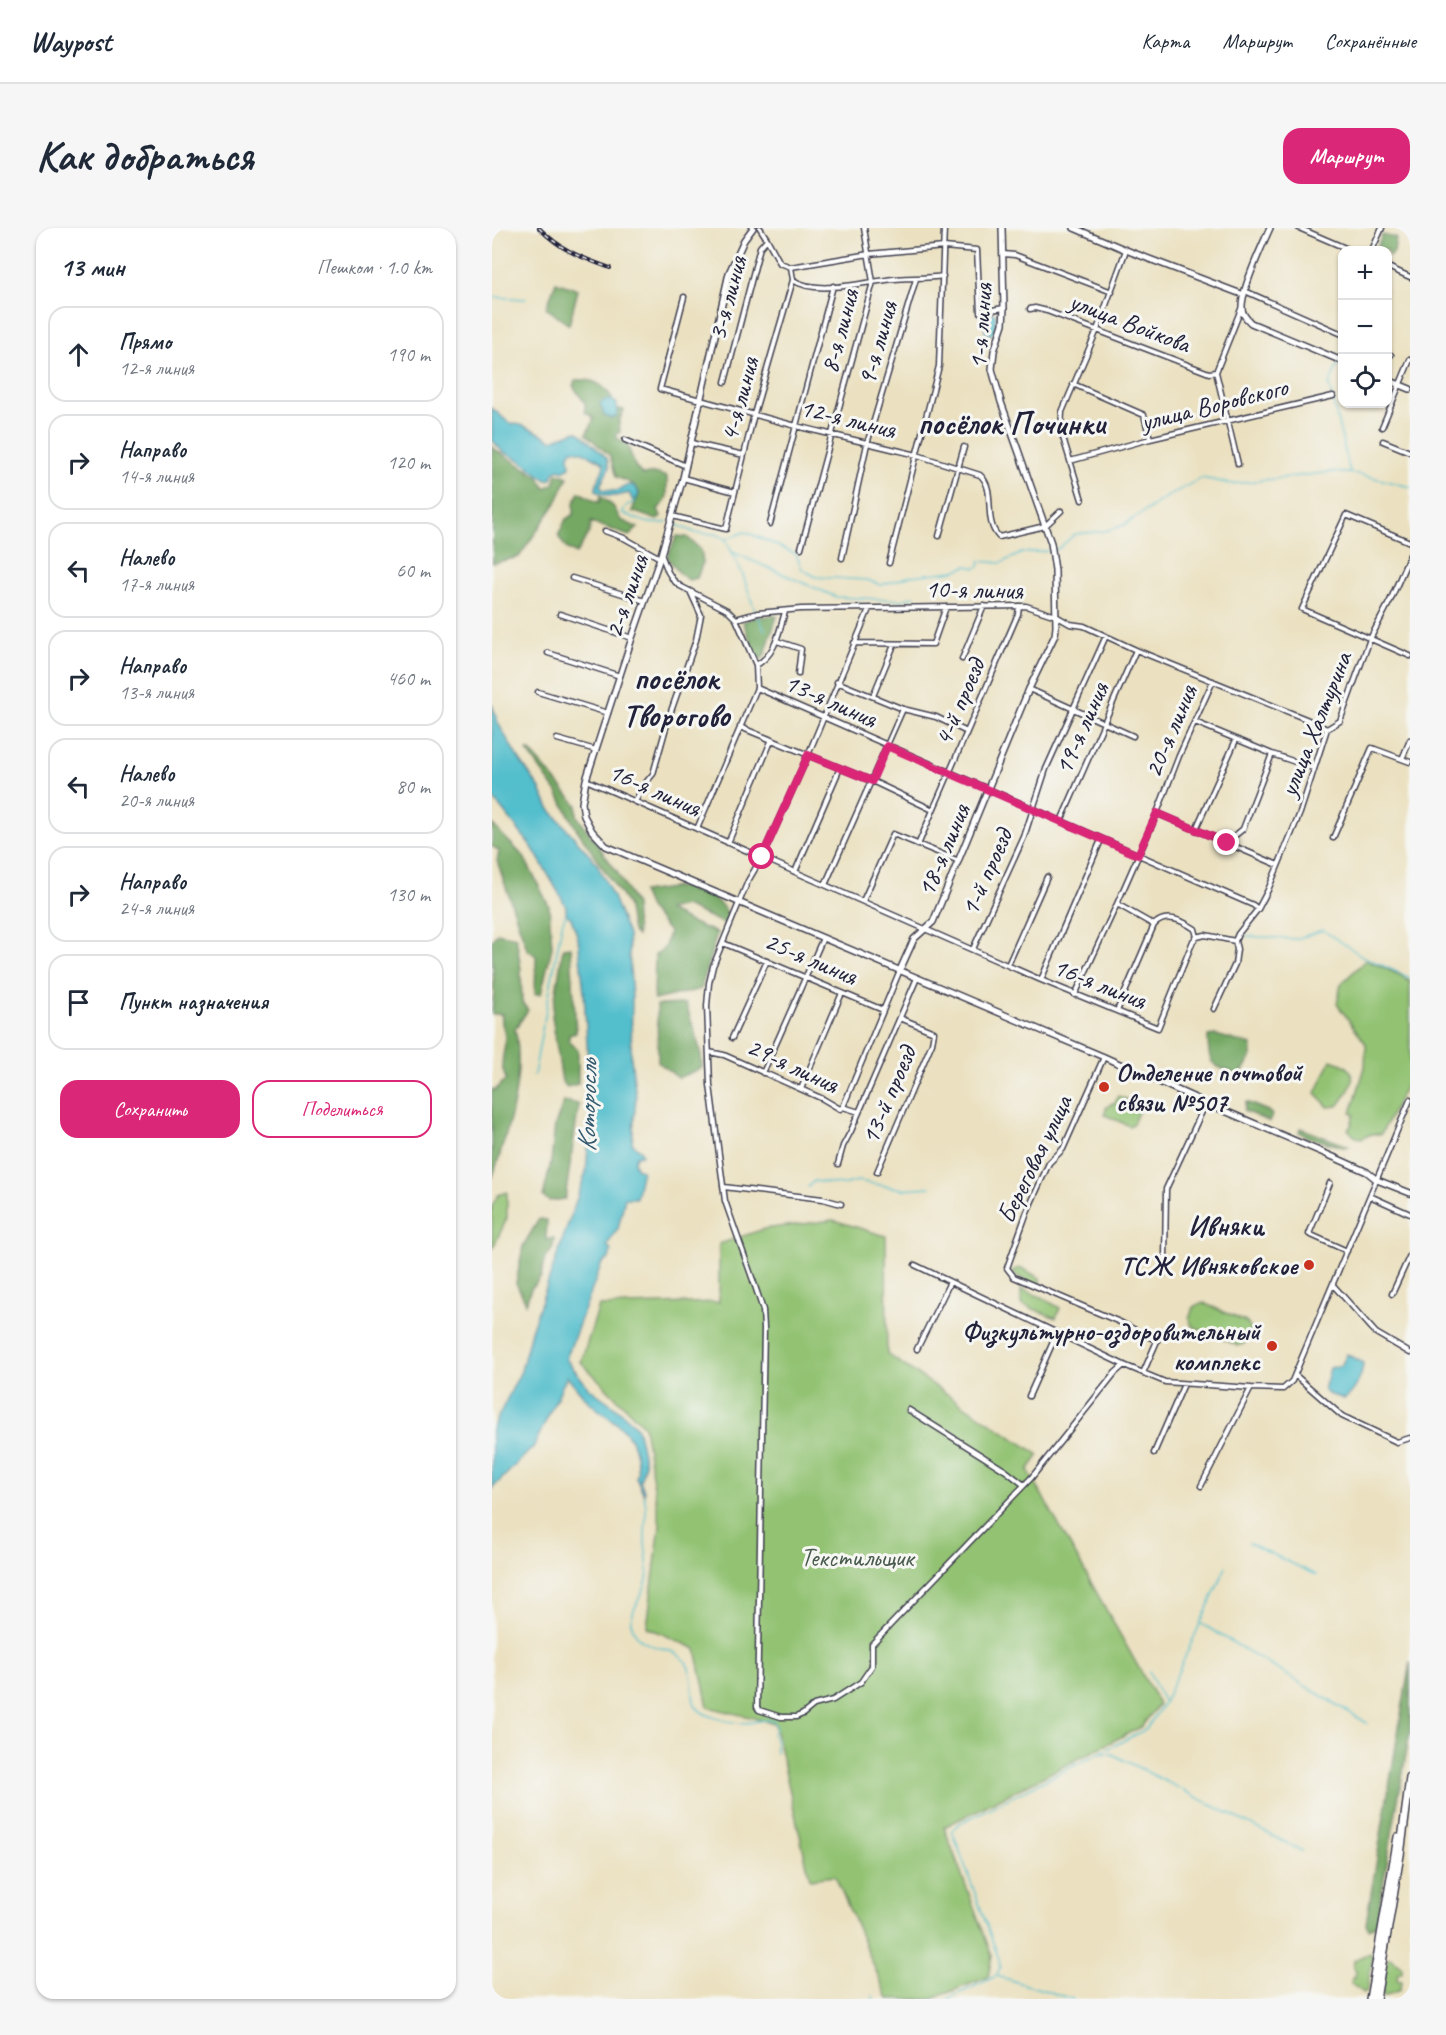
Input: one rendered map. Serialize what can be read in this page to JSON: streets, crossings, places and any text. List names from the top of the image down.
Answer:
{
  "streets": {
    "street": [
      "3-я линия",
      "улица Войкова",
      "1-я линия",
      "8-я линия",
      "9-я линия",
      "4-я линия",
      "улица Воровского",
      "12-я линия",
      "10-я линия",
      "2-я линия",
      "13-я линия",
      "4-й проезд",
      "улица Халтурина",
      "19-я линия",
      "20-я линия",
      "16-я линия",
      "18-я линия",
      "1-й проезд",
      "25-я линия",
      "29-я линия",
      "13-й проезд",
      "Береговая улица"
    ]
  },
  "crossings": [
    ["1-я линия", "12-я линия"],
    ["1-я линия", "18-я линия"],
    ["8-я линия", "12-я линия"],
    ["9-я линия", "12-я линия"],
    ["4-я линия", "12-я линия"],
    ["4-я линия", "2-я линия"],
    ["12-я линия", "10-я линия"],
    ["10-я линия", "4-й проезд"],
    ["10-я линия", "улица Халтурина"],
    ["10-я линия", "19-я линия"],
    ["10-я линия", "20-я линия"],
    ["10-я линия", "18-я линия"],
    ["10-я линия", "1-й проезд"],
    ["2-я линия", "16-я линия"],
    ["13-я линия", "4-й проезд"],
    ["13-я линия", "улица Халтурина"],
    ["13-я линия", "19-я линия"],
    ["13-я линия", "20-я линия"],
    ["13-я линия", "18-я линия"],
    ["13-я линия", "1-й проезд"],
    ["20-я линия", "16-я линия"],
    ["16-я линия", "18-я линия"],
    ["16-я линия", "1-й проезд"],
    ["16-я линия", "Береговая улица"],
    ["18-я линия", "25-я линия"],
    ["18-я линия", "29-я линия"]
  ],
  "districts": ["посёлок Починки", "посёлок Творогово", "Ивняки"],
  "water": ["Которосль"],
  "parks": ["Текстильщик"],
  "places": ["Отделение почтовой связи №507", "ТСЖ Ивняковское", "Физкультурно-оздоровительный комплекс"],
  "page": {
    "header": "Waypost",
    "nav": ["Карта", "Маршрут", "Сохранённые"],
    "buttons": [
      "Маршрут",
      ["Сохранить", "Поделиться"]
    ],
    "title": "Как добраться",
    "heading": ["13 мин", "Пешком · 1.0 km"],
    "map_buttons": ["+", "−"],
    "list": [
      ["Прямо", "12-я линия", "190 m"],
      ["Направо", "14-я линия", "120 m"],
      ["Налево", "17-я линия", "60 m"],
      ["Направо", "13-я линия", "460 m"],
      ["Налево", "20-я линия", "80 m"],
      ["Направо", "24-я линия", "130 m"],
      "Пункт назначения"
    ]
  }
}
